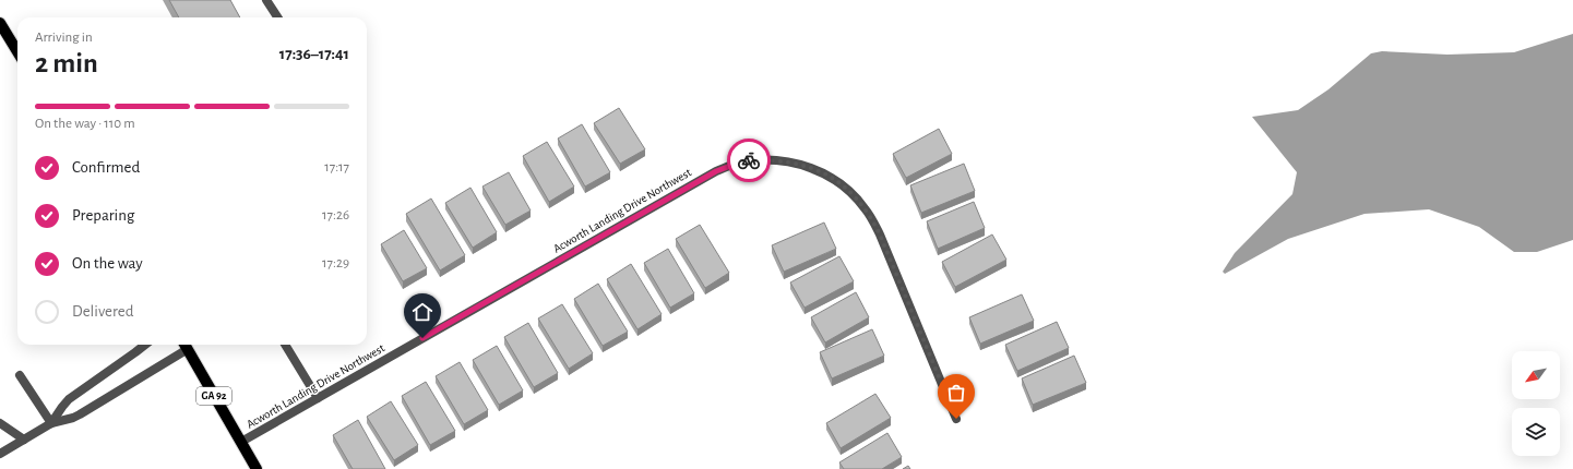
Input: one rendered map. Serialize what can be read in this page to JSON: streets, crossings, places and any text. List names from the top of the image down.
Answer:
{
  "streets": {
    "main road": ["GA 92"],
    "street": ["Acworth Landing Drive Northwest"]
  },
  "crossings": [
    ["Acworth Landing Drive Northwest", "GA 92"]
  ],
  "north": "bottom left",
  "page": {
    "heading": ["2 min", "Arriving in", "17:36–17:41"],
    "bar": "On the way · 110 m",
    "list": [
      ["Confirmed", "17:17"],
      ["Preparing", "17:26"],
      ["On the way", "17:29"],
      "Delivered"
    ]
  }
}
